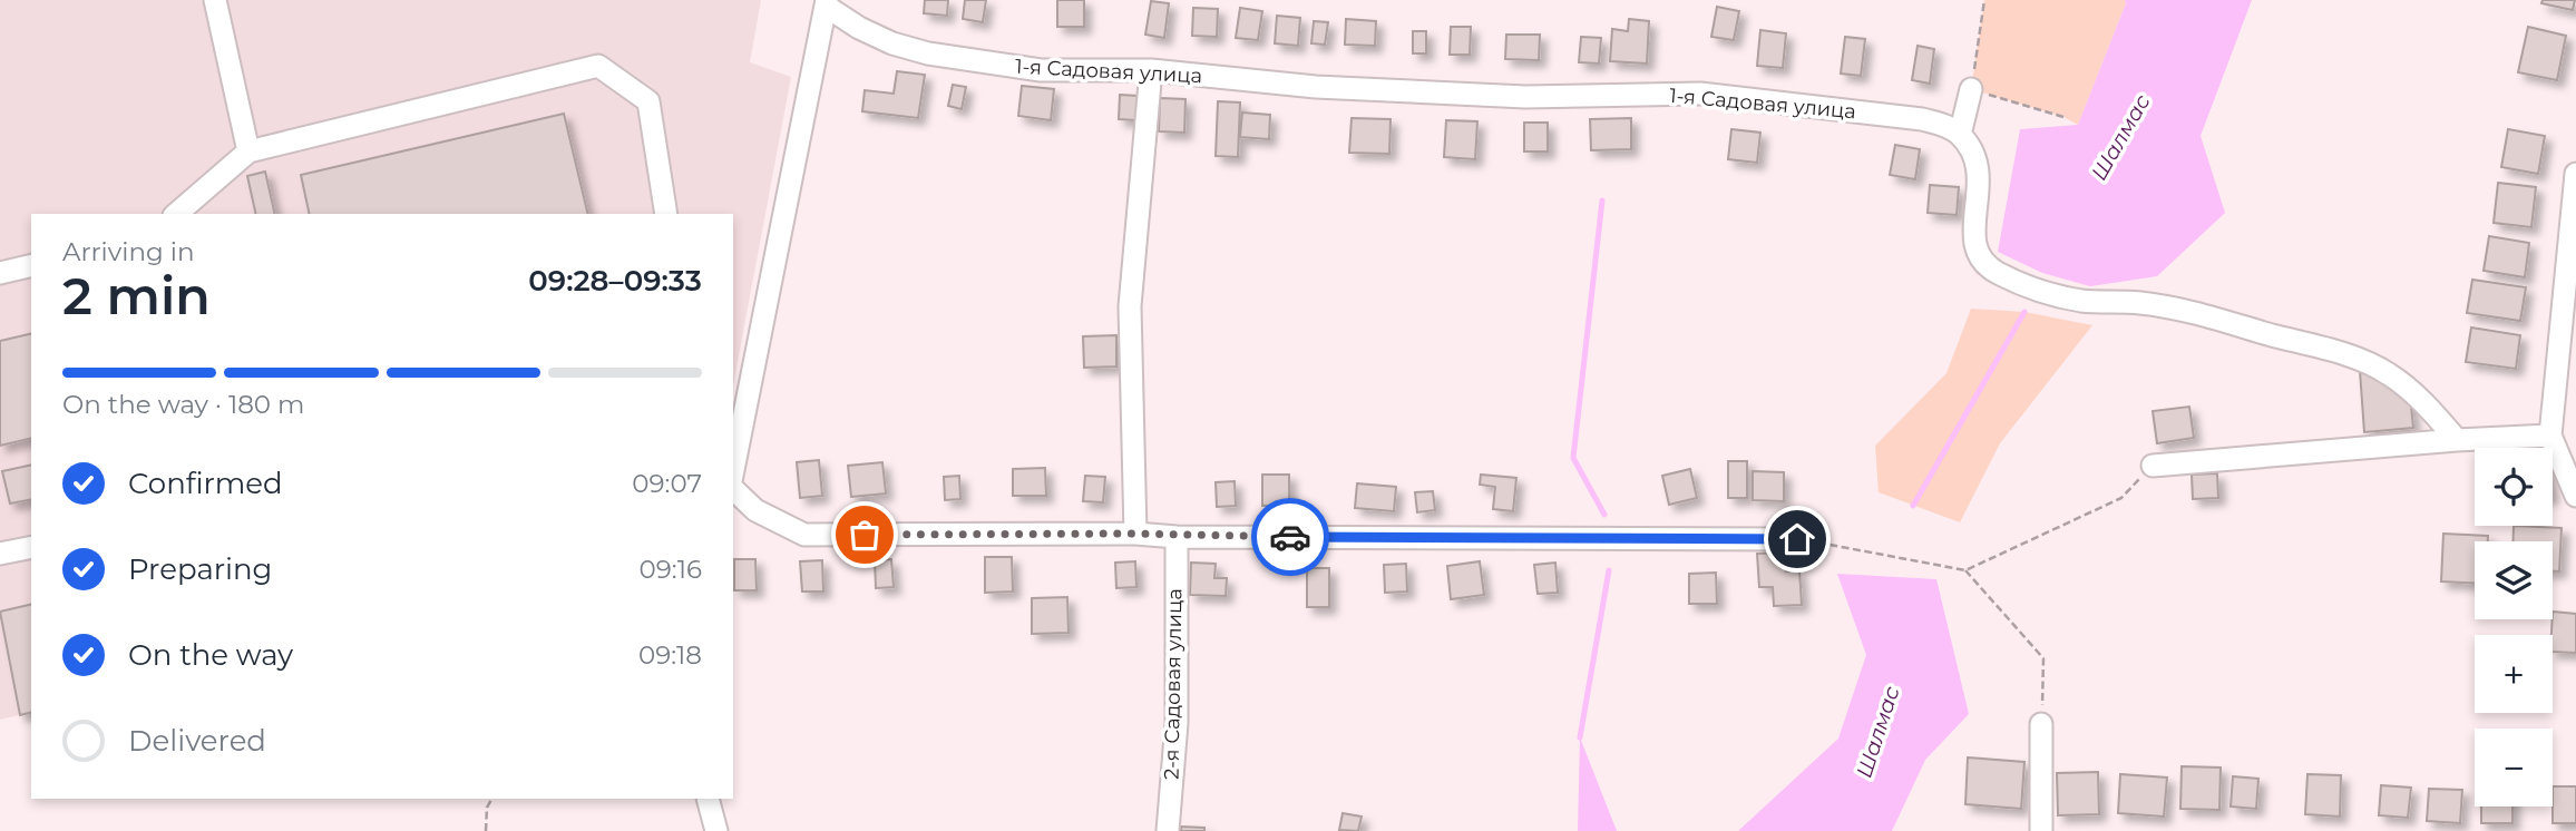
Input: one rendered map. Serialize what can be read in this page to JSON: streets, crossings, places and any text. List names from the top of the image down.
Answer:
{
  "streets": {
    "street": ["1-я Садовая улица", "2-я Садовая улица"]
  },
  "water": ["Шалмас"],
  "page": {
    "heading": ["2 min", "Arriving in", "09:28–09:33"],
    "bar": "On the way · 180 m",
    "list": [
      ["Confirmed", "09:07"],
      ["Preparing", "09:16"],
      ["On the way", "09:18"],
      "Delivered"
    ],
    "map_buttons": ["+", "−"]
  }
}
